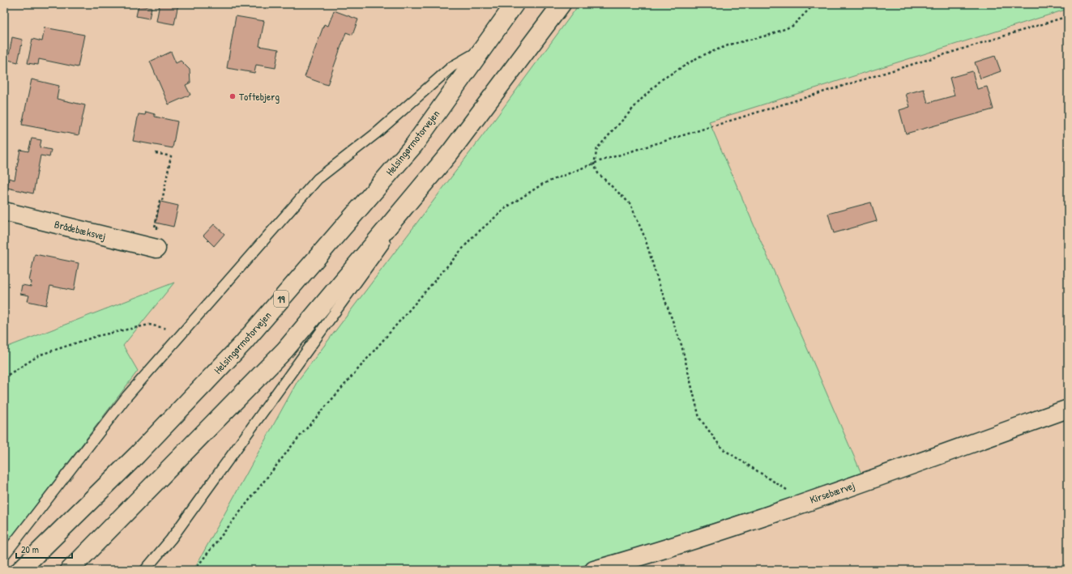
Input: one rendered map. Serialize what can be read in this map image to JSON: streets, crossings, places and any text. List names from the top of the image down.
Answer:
{
  "streets": {
    "main road": [
      "Helsingørmotorvejen",
      "Brådebæksvej",
      "19",
      "Kirsebærvej"
    ]
  },
  "places": ["Toftebjerg"],
  "scale_bar": "20 m"
}
